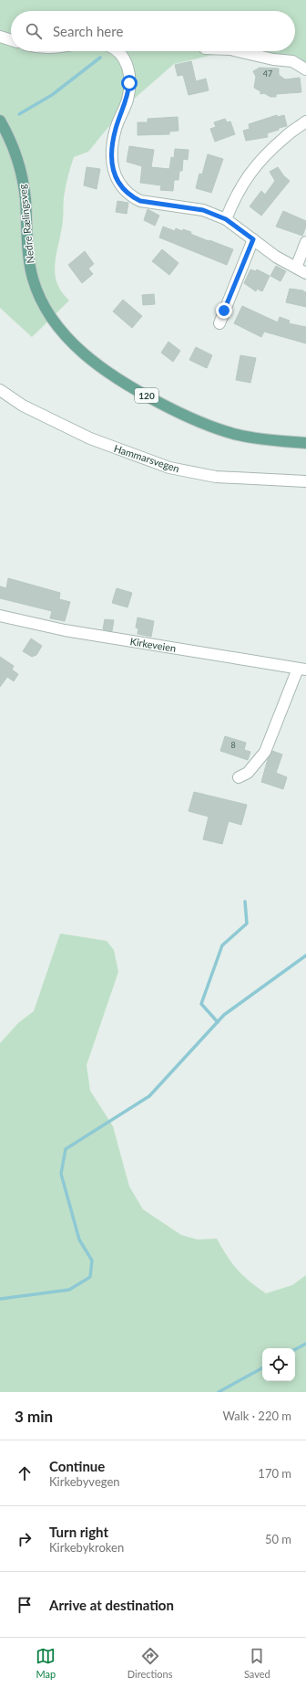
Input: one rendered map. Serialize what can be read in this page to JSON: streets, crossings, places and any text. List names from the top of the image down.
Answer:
{
  "streets": {
    "main road": ["Nedre Rælingsveg", "120"],
    "street": ["Hammarsvegen", "Kirkeveien"]
  },
  "house_numbers": ["47", "8"],
  "page": {
    "search": "Search here",
    "heading": ["3 min", "Walk · 220 m"],
    "list": [
      ["Continue", "Kirkebyvegen", "170 m"],
      ["Turn right", "Kirkebykroken", "50 m"],
      "Arrive at destination"
    ],
    "nav": ["Map", "Directions", "Saved"]
  }
}
